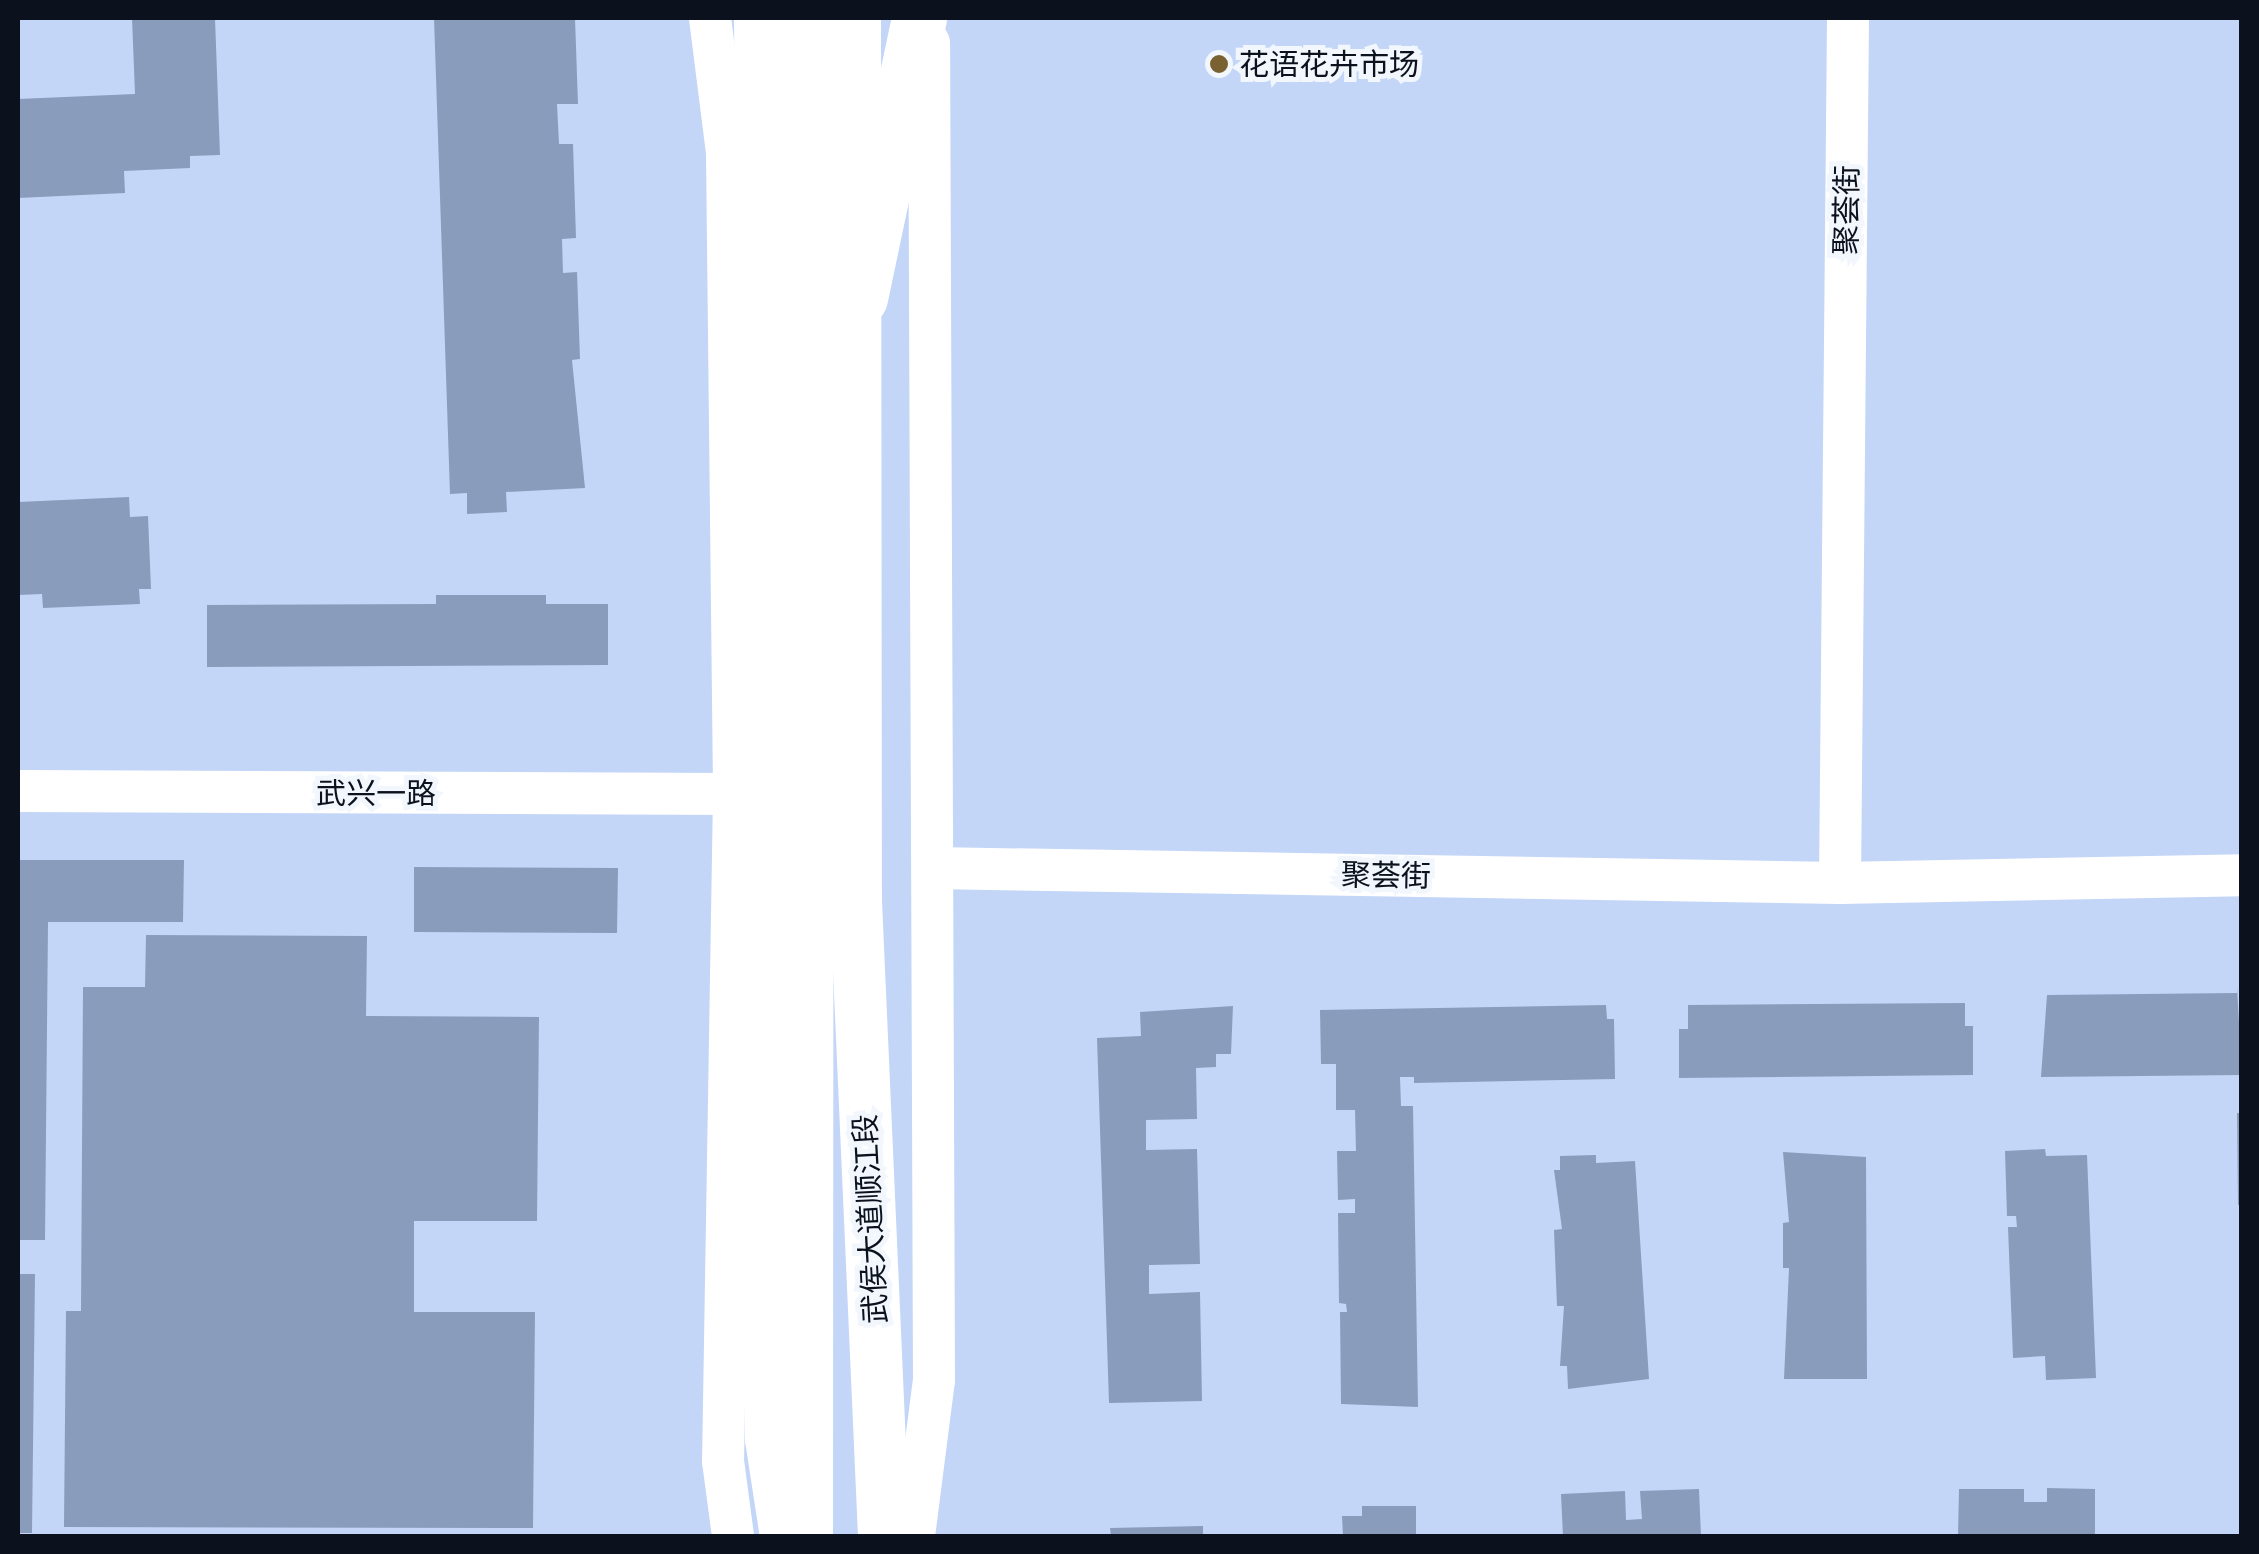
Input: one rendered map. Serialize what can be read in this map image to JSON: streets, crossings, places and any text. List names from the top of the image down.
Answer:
{
  "streets": {
    "main road": ["武侯大道顺江段"],
    "street": ["聚荟街", "武兴一路"]
  },
  "places": ["花语花卉市场"]
}
